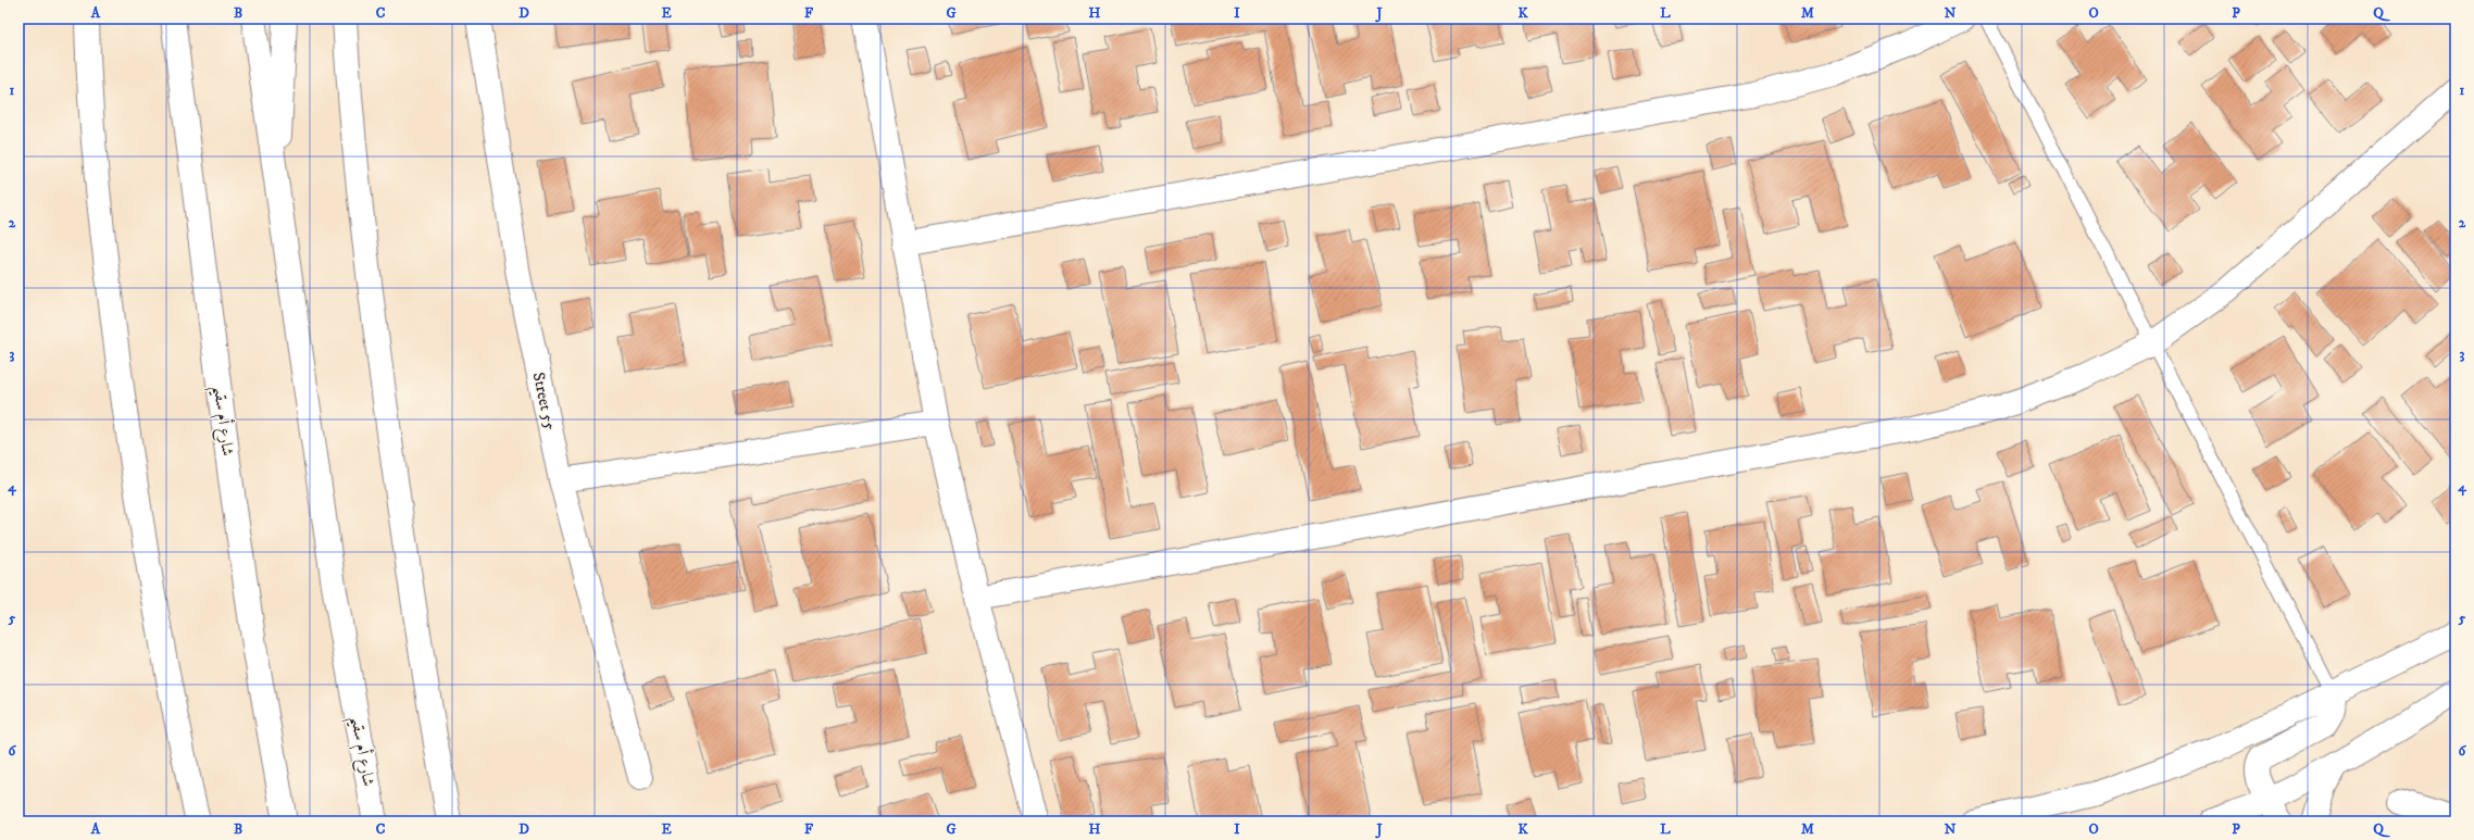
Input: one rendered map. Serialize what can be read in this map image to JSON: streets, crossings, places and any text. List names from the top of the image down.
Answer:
{
  "streets": {
    "street": ["Street 55", "شارع أم سقيم"]
  },
  "grid": {
    "columns": [
      "A",
      "B",
      "C",
      "D",
      "E",
      "F",
      "G",
      "H",
      "I",
      "J",
      "K",
      "L",
      "M",
      "N",
      "O",
      "P",
      "Q"
    ],
    "rows": [
      "1",
      "2",
      "3",
      "4",
      "5",
      "6"
    ]
  }
}
